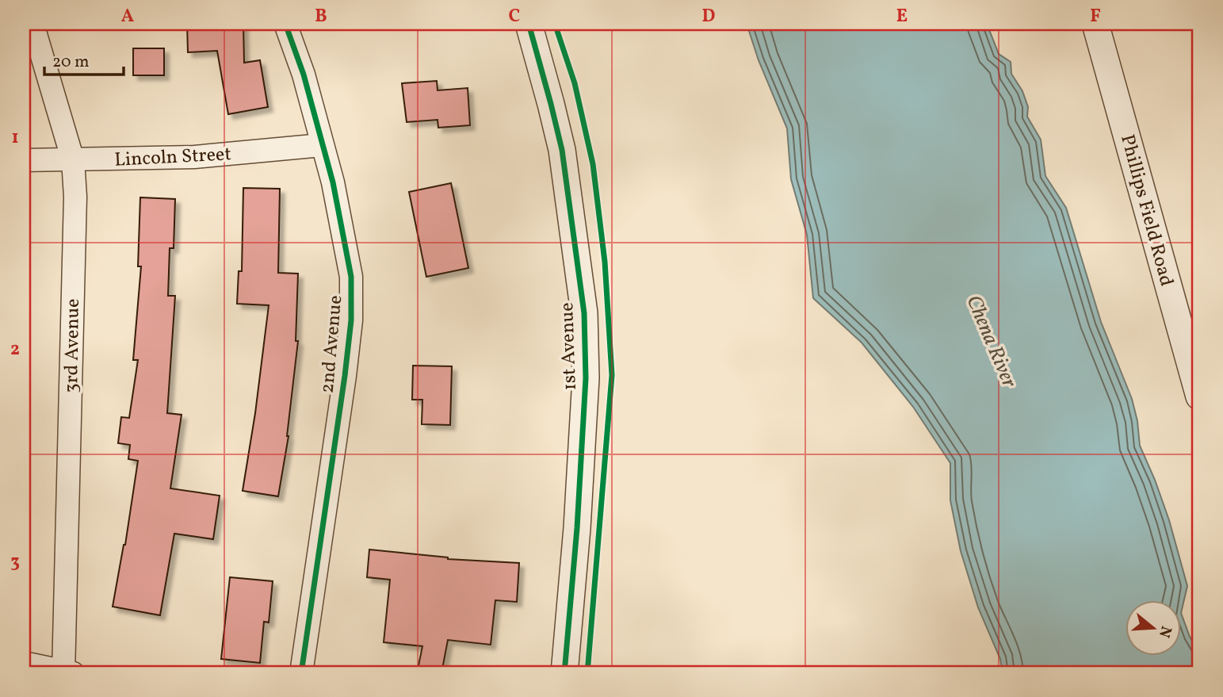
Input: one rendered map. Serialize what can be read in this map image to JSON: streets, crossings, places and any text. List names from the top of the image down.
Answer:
{
  "streets": {
    "street": [
      "Lincoln Street",
      "Phillips Field Road",
      "2nd Avenue",
      "3rd Avenue",
      "1st Avenue"
    ]
  },
  "crossings": [
    ["Lincoln Street", "2nd Avenue"],
    ["Lincoln Street", "3rd Avenue"]
  ],
  "water": ["Chena River"],
  "scale_bar": "20 m",
  "north": "right",
  "grid": {
    "columns": [
      "A",
      "B",
      "C",
      "D",
      "E",
      "F"
    ],
    "rows": ["1", "2", "3"]
  }
}
